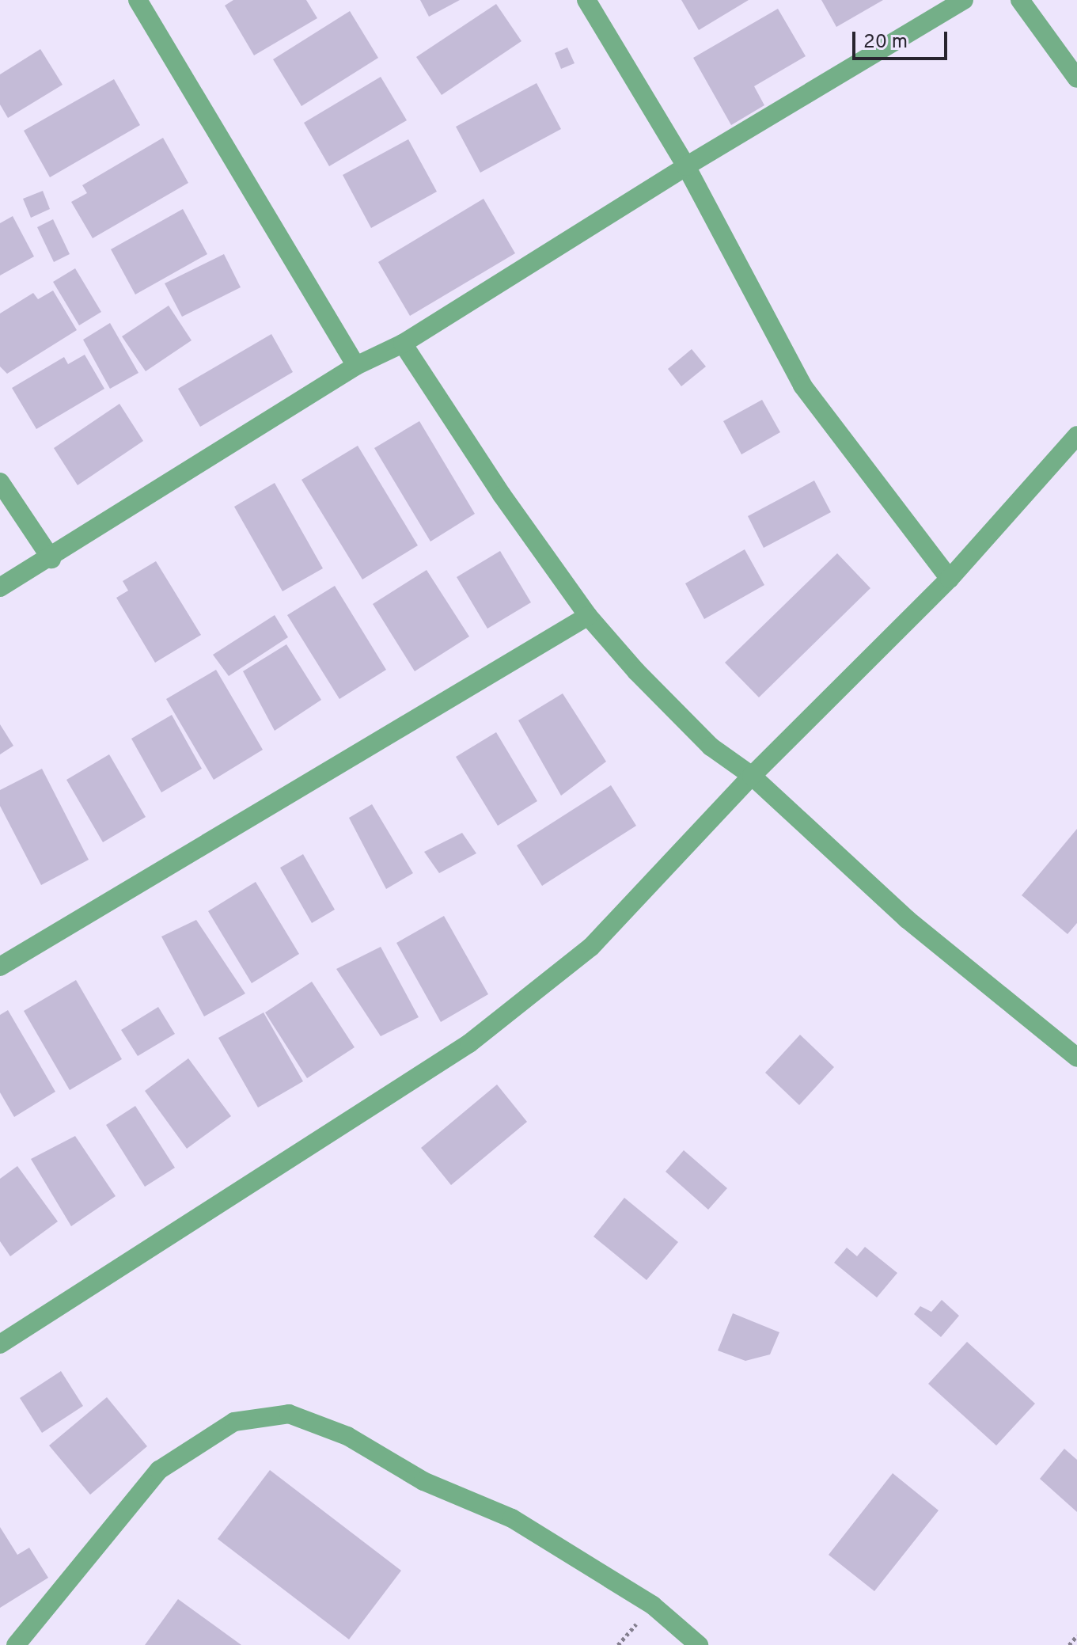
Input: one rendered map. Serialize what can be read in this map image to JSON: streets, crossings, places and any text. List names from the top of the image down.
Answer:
{
  "scale_bar": "20 m"
}
